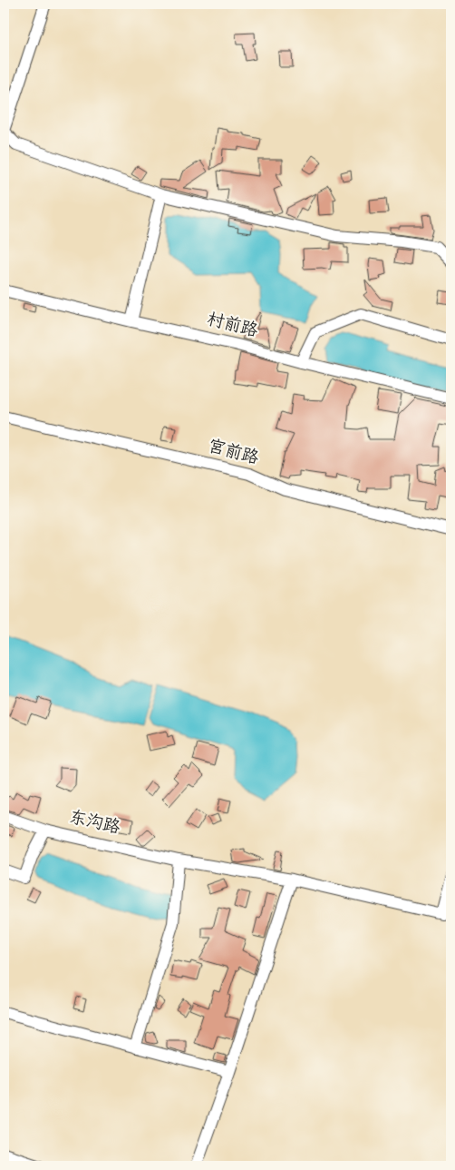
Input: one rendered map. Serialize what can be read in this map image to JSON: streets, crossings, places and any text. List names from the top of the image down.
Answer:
{
  "streets": {
    "street": ["村前路", "宫前路", "东沟路"]
  }
}
